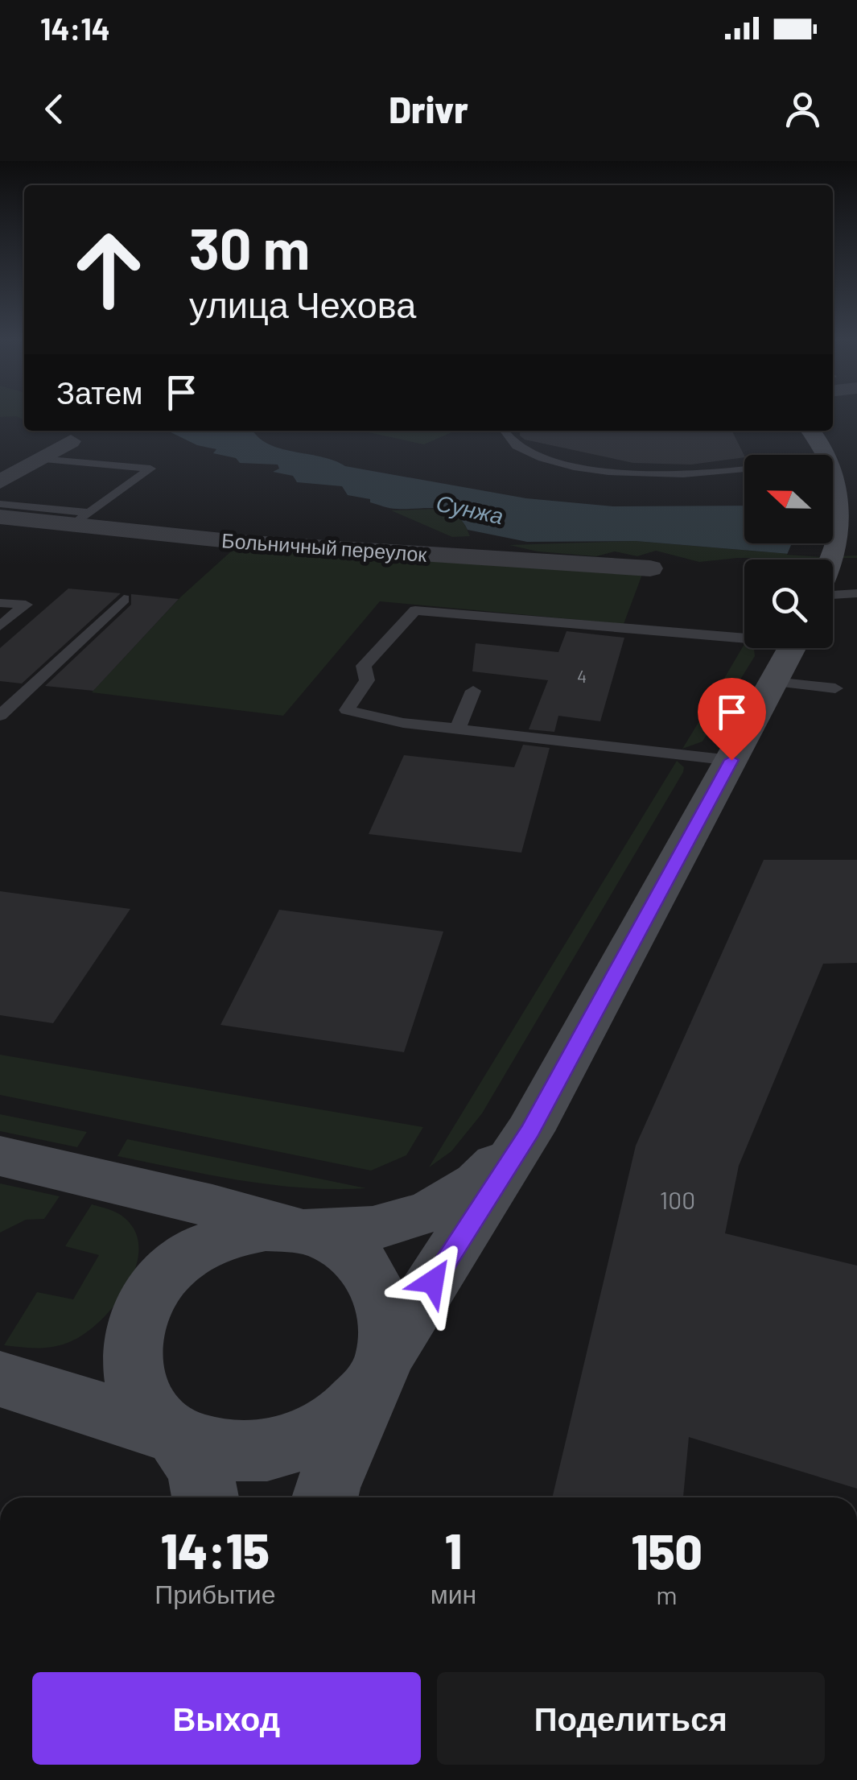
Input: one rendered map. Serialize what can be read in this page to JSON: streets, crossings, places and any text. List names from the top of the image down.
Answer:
{
  "streets": {
    "street": ["Больничный переулок"]
  },
  "water": ["Сунжа"],
  "house_numbers": ["4", "100"],
  "north": "left",
  "page": {
    "status": "14:14",
    "header": "Drivr",
    "turn": ["30 m", "улица Чехова"],
    "then": "Затем",
    "eta": [
      "14:15",
      "Прибытие",
      "1",
      "мин",
      "150",
      "m"
    ],
    "buttons": ["Выход", "Поделиться"]
  }
}
